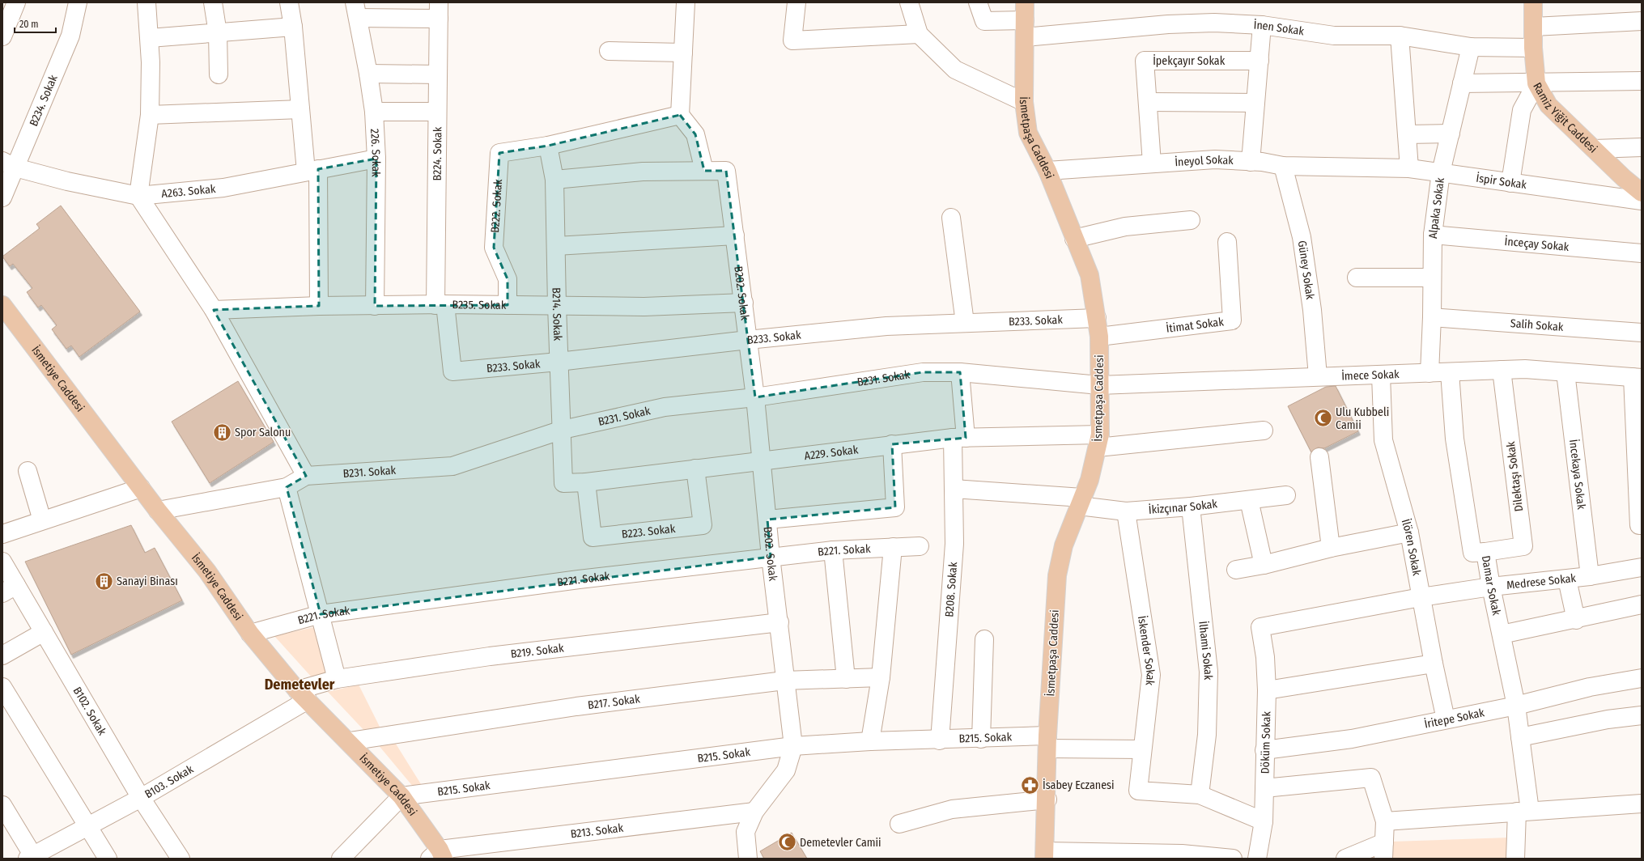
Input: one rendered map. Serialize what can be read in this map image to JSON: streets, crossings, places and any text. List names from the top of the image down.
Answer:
{
  "streets": {
    "main road": ["Ramiz Yiğit Caddesi", "İsmetpaşa Caddesi", "İsmetiye Caddesi"],
    "street": [
      "İnen Sokak",
      "İpekçayır Sokak",
      "B234. Sokak",
      "226. Sokak",
      "B224. Sokak",
      "İneyol Sokak",
      "İspir Sokak",
      "A263. Sokak",
      "B222. Sokak",
      "Alpaka Sokak",
      "İnceçay Sokak",
      "Güney Sokak",
      "B202. Sokak",
      "B235. Sokak",
      "B214. Sokak",
      "B233. Sokak",
      "İtimat Sokak",
      "Salih Sokak",
      "İmece Sokak",
      "B231. Sokak",
      "A229. Sokak",
      "İncekaya Sokak",
      "Dilektaşı Sokak",
      "İkizçınar Sokak",
      "B223. Sokak",
      "İlören Sokak",
      "B221. Sokak",
      "Medrese Sokak",
      "Damar Sokak",
      "B208. Sokak",
      "B219. Sokak",
      "İskender Sokak",
      "İlhami Sokak",
      "B217. Sokak",
      "B102. Sokak",
      "İritepe Sokak",
      "B215. Sokak",
      "Döküm Sokak",
      "B103. Sokak",
      "B213. Sokak"
    ]
  },
  "crossings": [
    ["İnen Sokak", "Ramiz Yiğit Caddesi"],
    ["İnen Sokak", "İsmetpaşa Caddesi"],
    ["İnen Sokak", "Alpaka Sokak"],
    ["İpekçayır Sokak", "İneyol Sokak"],
    ["B234. Sokak", "A263. Sokak"],
    ["İsmetpaşa Caddesi", "İneyol Sokak"],
    ["İsmetpaşa Caddesi", "B233. Sokak"],
    ["İsmetpaşa Caddesi", "İtimat Sokak"],
    ["İsmetpaşa Caddesi", "İmece Sokak"],
    ["İsmetpaşa Caddesi", "B231. Sokak"],
    ["İsmetpaşa Caddesi", "A229. Sokak"],
    ["İsmetpaşa Caddesi", "İkizçınar Sokak"],
    ["İsmetpaşa Caddesi", "B215. Sokak"],
    ["226. Sokak", "A263. Sokak"],
    ["226. Sokak", "B235. Sokak"],
    ["B224. Sokak", "B235. Sokak"],
    ["B224. Sokak", "B233. Sokak"],
    ["İneyol Sokak", "İspir Sokak"],
    ["İneyol Sokak", "Güney Sokak"],
    ["İspir Sokak", "Alpaka Sokak"],
    ["B222. Sokak", "B235. Sokak"],
    ["B222. Sokak", "B214. Sokak"],
    ["Alpaka Sokak", "İnceçay Sokak"],
    ["Alpaka Sokak", "Salih Sokak"],
    ["Alpaka Sokak", "İmece Sokak"],
    ["Güney Sokak", "İmece Sokak"],
    ["B202. Sokak", "B235. Sokak"],
    ["B202. Sokak", "B233. Sokak"],
    ["B202. Sokak", "B231. Sokak"],
    ["B202. Sokak", "A229. Sokak"],
    ["B202. Sokak", "B221. Sokak"],
    ["B202. Sokak", "B219. Sokak"],
    ["B202. Sokak", "B217. Sokak"],
    ["B202. Sokak", "B215. Sokak"],
    ["B202. Sokak", "B213. Sokak"],
    ["B235. Sokak", "B214. Sokak"],
    ["B214. Sokak", "B233. Sokak"],
    ["B214. Sokak", "B231. Sokak"],
    ["B214. Sokak", "A229. Sokak"],
    ["İmece Sokak", "B231. Sokak"],
    ["İmece Sokak", "İncekaya Sokak"],
    ["İmece Sokak", "Dilektaşı Sokak"],
    ["İmece Sokak", "İlören Sokak"],
    ["İmece Sokak", "Damar Sokak"],
    ["B231. Sokak", "İsmetiye Caddesi"],
    ["B231. Sokak", "B208. Sokak"],
    ["İsmetiye Caddesi", "B221. Sokak"],
    ["İsmetiye Caddesi", "B219. Sokak"],
    ["İsmetiye Caddesi", "B217. Sokak"],
    ["İsmetiye Caddesi", "B215. Sokak"],
    ["İsmetiye Caddesi", "B103. Sokak"],
    ["İsmetiye Caddesi", "B213. Sokak"],
    ["A229. Sokak", "B223. Sokak"],
    ["A229. Sokak", "B208. Sokak"],
    ["İncekaya Sokak", "Medrese Sokak"],
    ["Dilektaşı Sokak", "Damar Sokak"],
    ["İkizçınar Sokak", "B208. Sokak"],
    ["İkizçınar Sokak", "İskender Sokak"],
    ["İkizçınar Sokak", "İlhami Sokak"],
    ["İlören Sokak", "Medrese Sokak"],
    ["İlören Sokak", "İritepe Sokak"],
    ["Medrese Sokak", "Damar Sokak"],
    ["Medrese Sokak", "Döküm Sokak"],
    ["Damar Sokak", "İritepe Sokak"],
    ["B208. Sokak", "B215. Sokak"],
    ["B219. Sokak", "B103. Sokak"],
    ["İskender Sokak", "İlhami Sokak"],
    ["İskender Sokak", "B215. Sokak"],
    ["B102. Sokak", "B103. Sokak"],
    ["İritepe Sokak", "Döküm Sokak"]
  ],
  "districts": ["Demetevler"],
  "places": {
    "mosque": ["Ulu Kubbeli Camii", "Demetevler Camii"],
    "building": ["Spor Salonu", "Sanayi Binası"],
    "pharmacy": ["İsabey Eczanesi"]
  },
  "scale_bar": "20 m"
}
